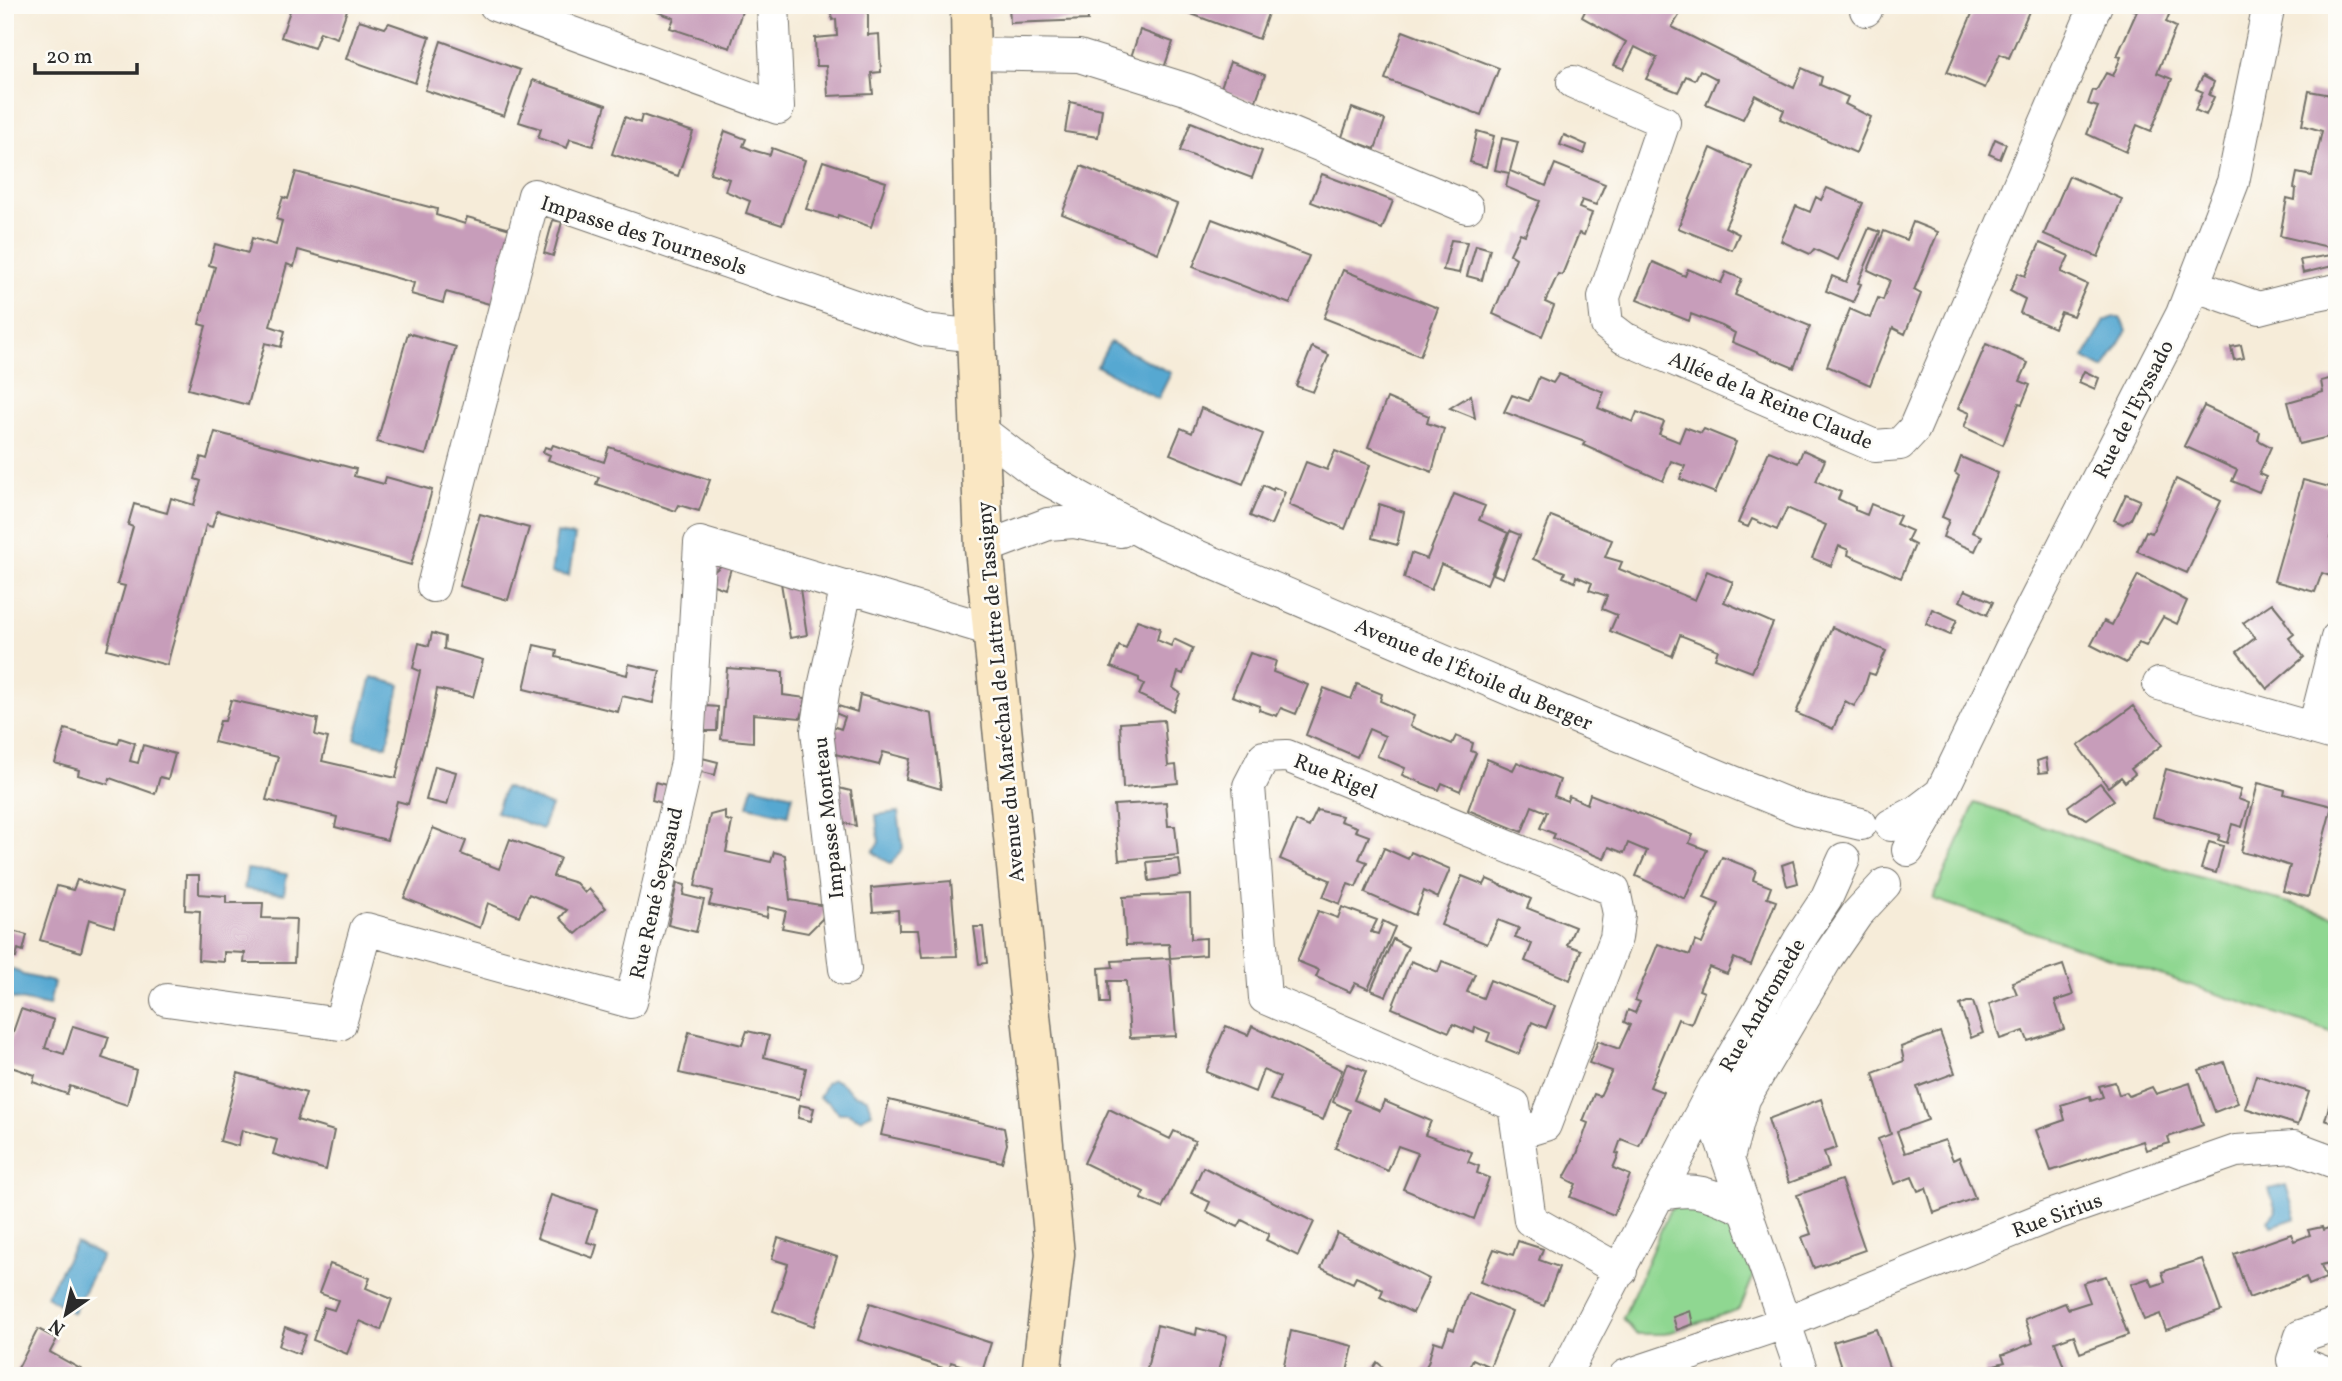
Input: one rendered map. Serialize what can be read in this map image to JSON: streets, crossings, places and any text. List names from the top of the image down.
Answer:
{
  "streets": {
    "main road": ["Avenue du Maréchal de Lattre de Tassigny"],
    "street": [
      "Impasse des Tournesols",
      "Allée de la Reine Claude",
      "Rue de l'Eyssado",
      "Avenue de l'Étoile du Berger",
      "Rue Rigel",
      "Impasse Monteau",
      "Rue René Seyssaud",
      "Rue Andromède",
      "Rue Sirius"
    ]
  },
  "crossings": [
    ["Impasse des Tournesols", "Avenue du Maréchal de Lattre de Tassigny"],
    ["Rue de l'Eyssado", "Avenue de l'Étoile du Berger"],
    ["Rue de l'Eyssado", "Rue Andromède"],
    ["Avenue de l'Étoile du Berger", "Avenue du Maréchal de Lattre de Tassigny"],
    ["Avenue de l'Étoile du Berger", "Rue Andromède"],
    ["Avenue du Maréchal de Lattre de Tassigny", "Rue René Seyssaud"],
    ["Impasse Monteau", "Rue René Seyssaud"],
    ["Rue Andromède", "Rue Sirius"]
  ],
  "scale_bar": "20 m",
  "north": "bottom left"
}
